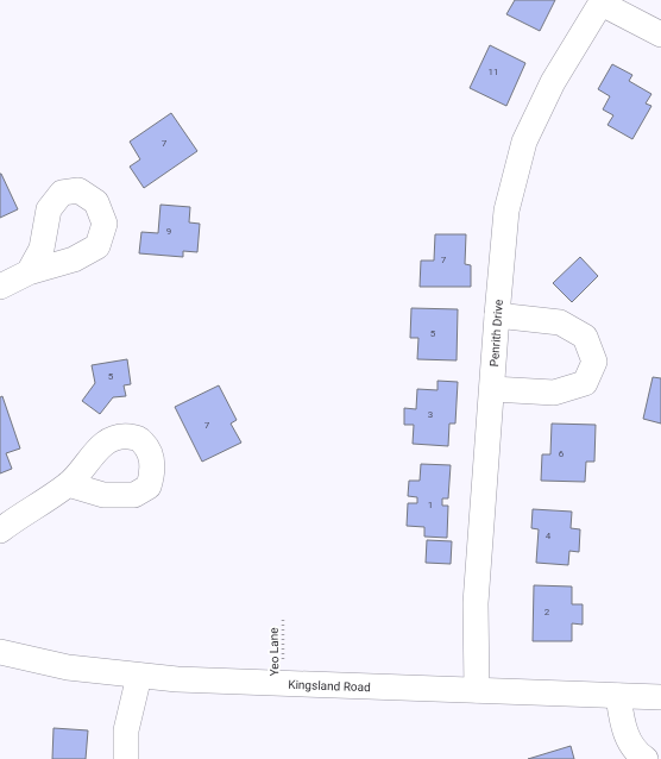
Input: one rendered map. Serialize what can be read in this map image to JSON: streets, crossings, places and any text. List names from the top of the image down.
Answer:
{
  "streets": {
    "street": ["Penrith Drive", "Kingsland Road"],
    "path": ["Yeo Lane"]
  },
  "crossings": [
    ["Penrith Drive", "Kingsland Road"],
    ["Yeo Lane", "Kingsland Road"]
  ],
  "house_numbers": [
    "11",
    "7",
    "9",
    "7",
    "5",
    "5",
    "3",
    "7",
    "6",
    "1",
    "4",
    "2"
  ]
}
